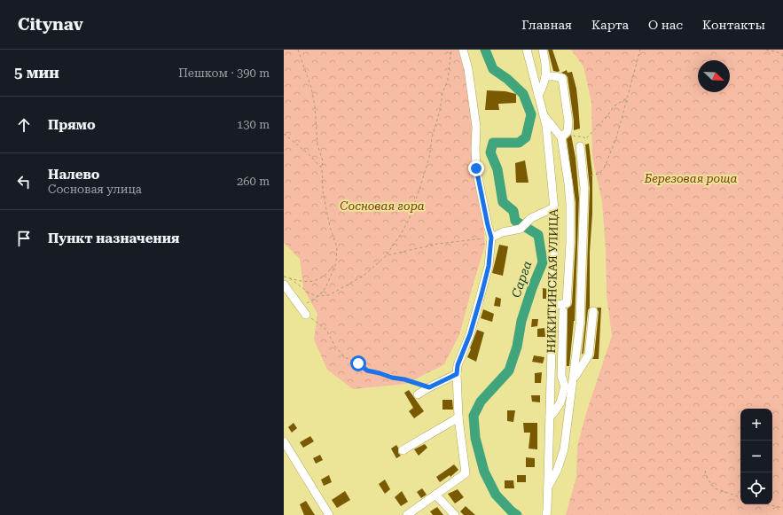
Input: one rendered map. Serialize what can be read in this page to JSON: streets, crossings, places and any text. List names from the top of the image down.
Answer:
{
  "streets": {
    "street": ["НИКИТИНСКАЯ УЛИЦА"]
  },
  "water": ["Сарга"],
  "parks": ["Березовая роща", "Сосновая гора"],
  "north": "bottom right",
  "page": {
    "header": "Citynav",
    "nav": [
      "Главная",
      "Карта",
      "О нас",
      "Контакты"
    ],
    "heading": ["5 мин", "Пешком · 390 m"],
    "list": [
      ["Прямо", "130 m"],
      ["Налево", "Сосновая улица", "260 m"],
      "Пункт назначения"
    ],
    "map_buttons": ["+", "−"]
  }
}
